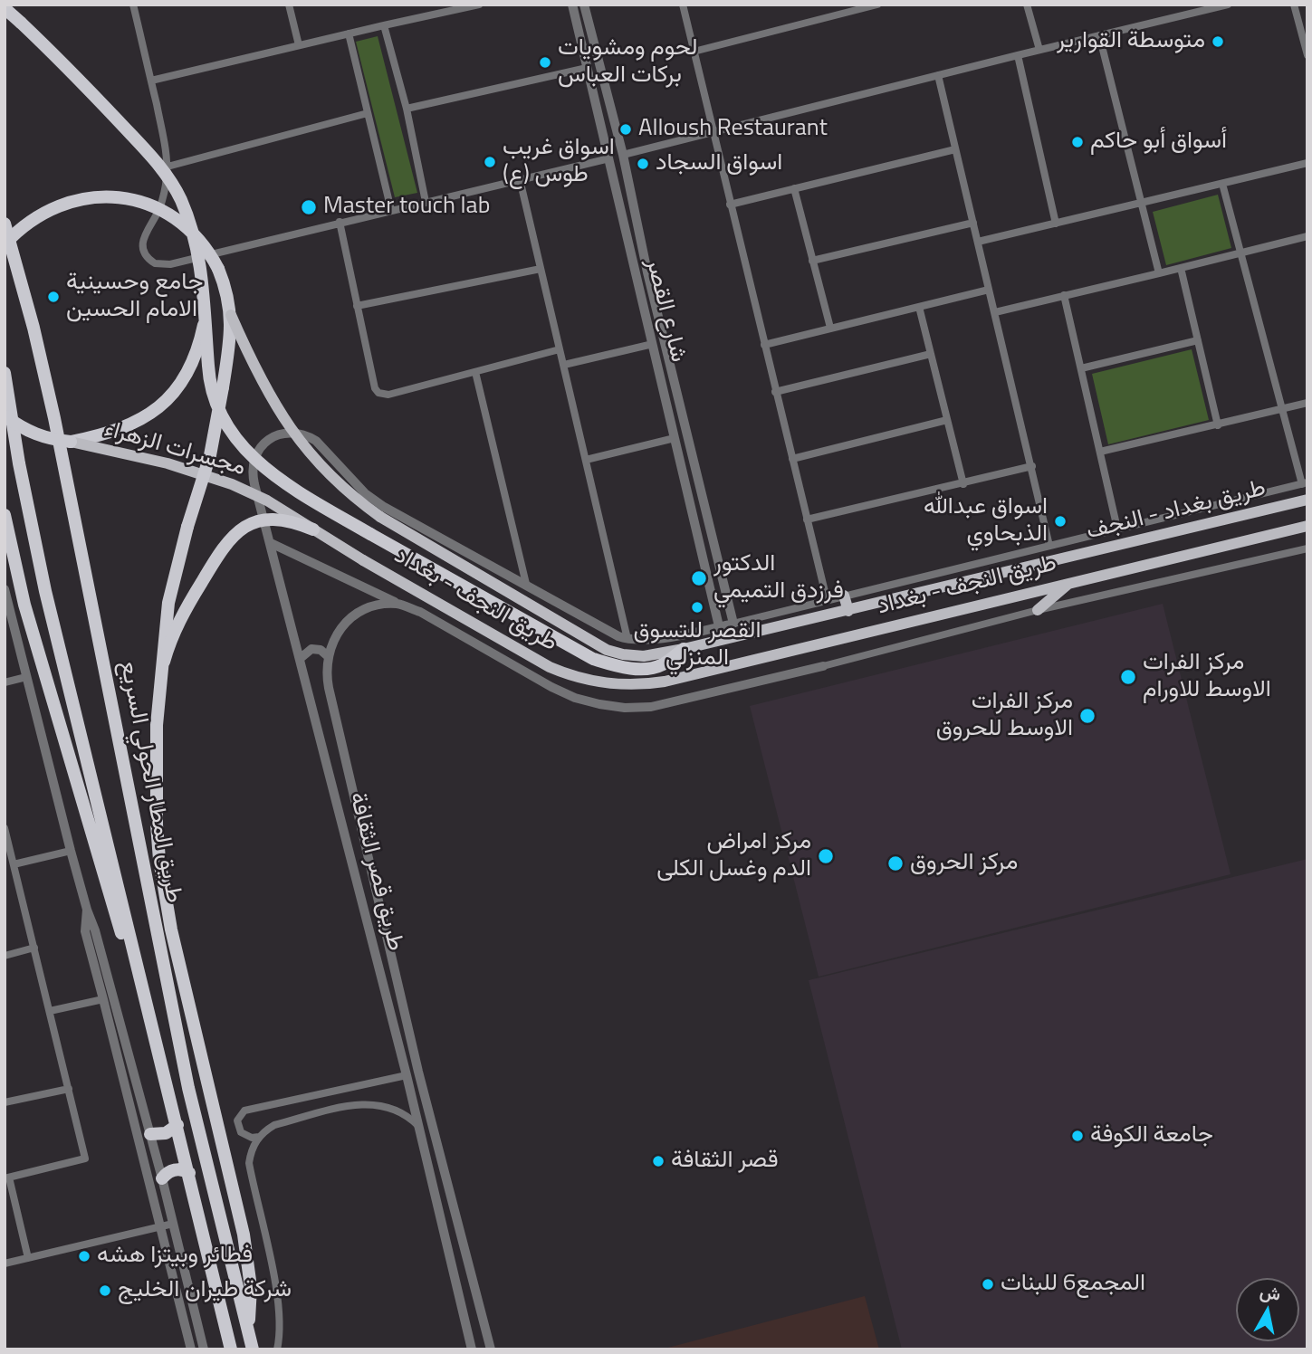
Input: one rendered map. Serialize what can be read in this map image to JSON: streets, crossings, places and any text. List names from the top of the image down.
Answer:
{
  "streets": {
    "highway": ["طريق المطار الحولي السريع"],
    "main road": ["مجسرات الزهراء", "طريق بغداد - النجف", "طريق النجف - بغداد"],
    "street": ["شارع القصر", "طريق قصر الثقافة"]
  },
  "crossings": [
    ["مجسرات الزهراء", "طريق النجف - بغداد"]
  ],
  "places": [
    "متوسطة القوارير",
    "لحوم ومشويات بركات العباس",
    "Alloush Restaurant",
    "أسواق أبو حاكم",
    "اسواق غريب طوس (ع)",
    "اسواق السجاد",
    "Master touch lab",
    "جامع وحسينية الامام الحسين",
    "اسواق عبدالله الذبحاوي",
    "الدكتور فرزدق التميمي",
    "القصر للتسوق المنزلي",
    "مركز الفرات الاوسط للاورام",
    "مركز الفرات الاوسط للحروق",
    "مركز امراض الدم وغسل الكلى",
    "مركز الحروق",
    "جامعة الكوفة",
    "قصر الثقافة",
    "فطائر وبيتزا هشه",
    "المجمع6 للبنات",
    "شركة طيران الخليج"
  ],
  "north": "top"
}
